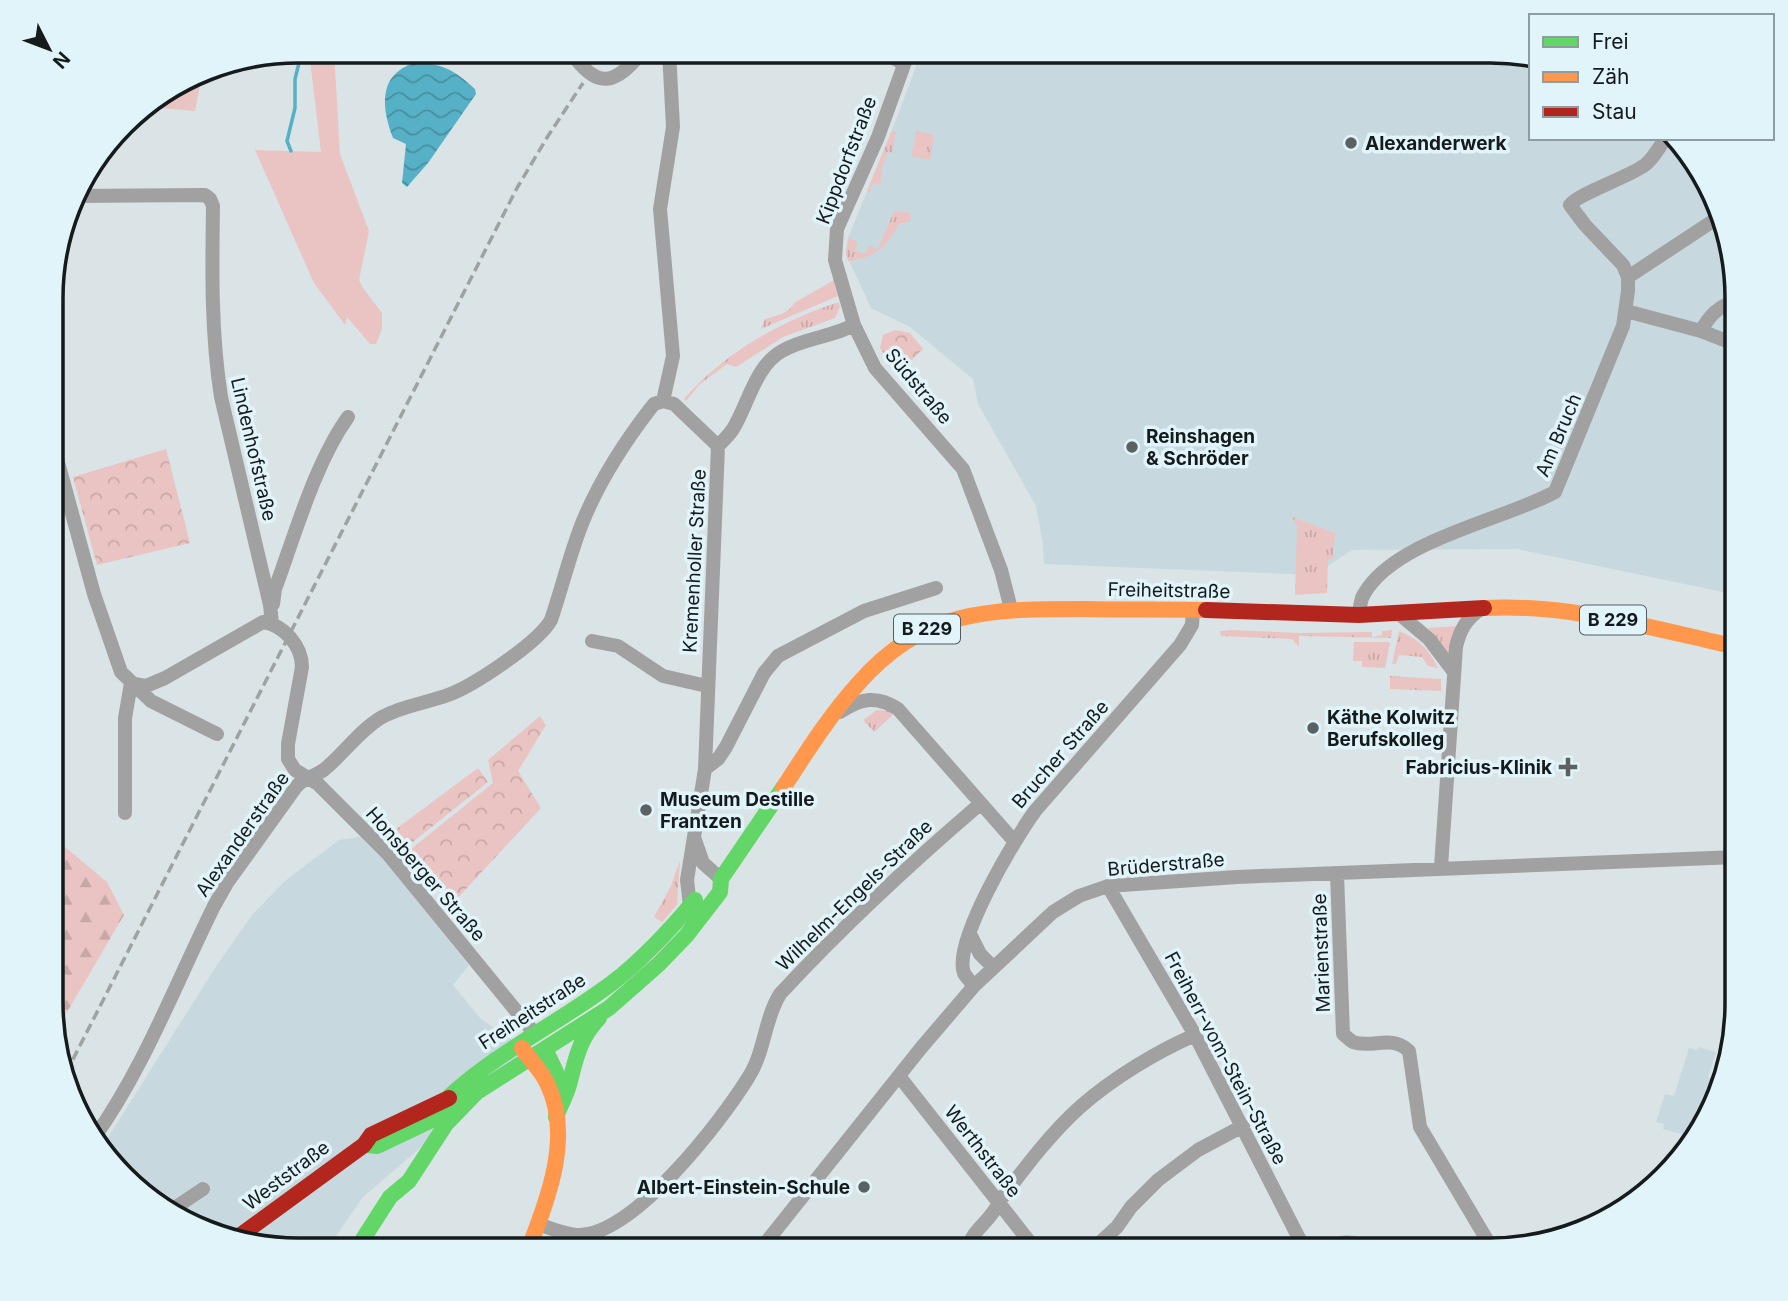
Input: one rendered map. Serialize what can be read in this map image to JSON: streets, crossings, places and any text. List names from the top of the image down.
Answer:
{
  "streets": {
    "main road": ["Freiheitstraße", "B 229", "Weststraße"],
    "street": [
      "Kippdorfstraße",
      "Südstraße",
      "Am Bruch",
      "Lindenhofstraße",
      "Kremenholler Straße",
      "Brucher Straße",
      "Alexanderstraße",
      "Brüderstraße",
      "Honsberger Straße",
      "Wilhelm-Engels-Straße",
      "Marienstraße",
      "Freiherr-vom-Stein-Straße",
      "Werthstraße"
    ]
  },
  "crossings": [
    ["Kippdorfstraße", "Südstraße"],
    ["Südstraße", "Freiheitstraße"],
    ["Am Bruch", "Freiheitstraße"],
    ["Lindenhofstraße", "Honsberger Straße"],
    ["Kremenholler Straße", "Freiheitstraße"],
    ["Kremenholler Straße", "Alexanderstraße"],
    ["Freiheitstraße", "Brucher Straße"],
    ["Freiheitstraße", "Honsberger Straße"],
    ["Freiheitstraße", "Weststraße"],
    ["Brucher Straße", "Brüderstraße"],
    ["Alexanderstraße", "Honsberger Straße"],
    ["Brüderstraße", "Marienstraße"],
    ["Brüderstraße", "Freiherr-vom-Stein-Straße"],
    ["Brüderstraße", "Werthstraße"]
  ],
  "places": {
    "other": [
      "Alexanderwerk",
      "Reinshagen & Schröder",
      "Käthe Kolwitz Berufskolleg",
      "Museum Destille Frantzen",
      "Albert-Einstein-Schule"
    ],
    "health": ["Fabricius-Klinik"]
  },
  "legend": ["Frei", "Zäh", "Stau"],
  "north": "bottom right"
}
